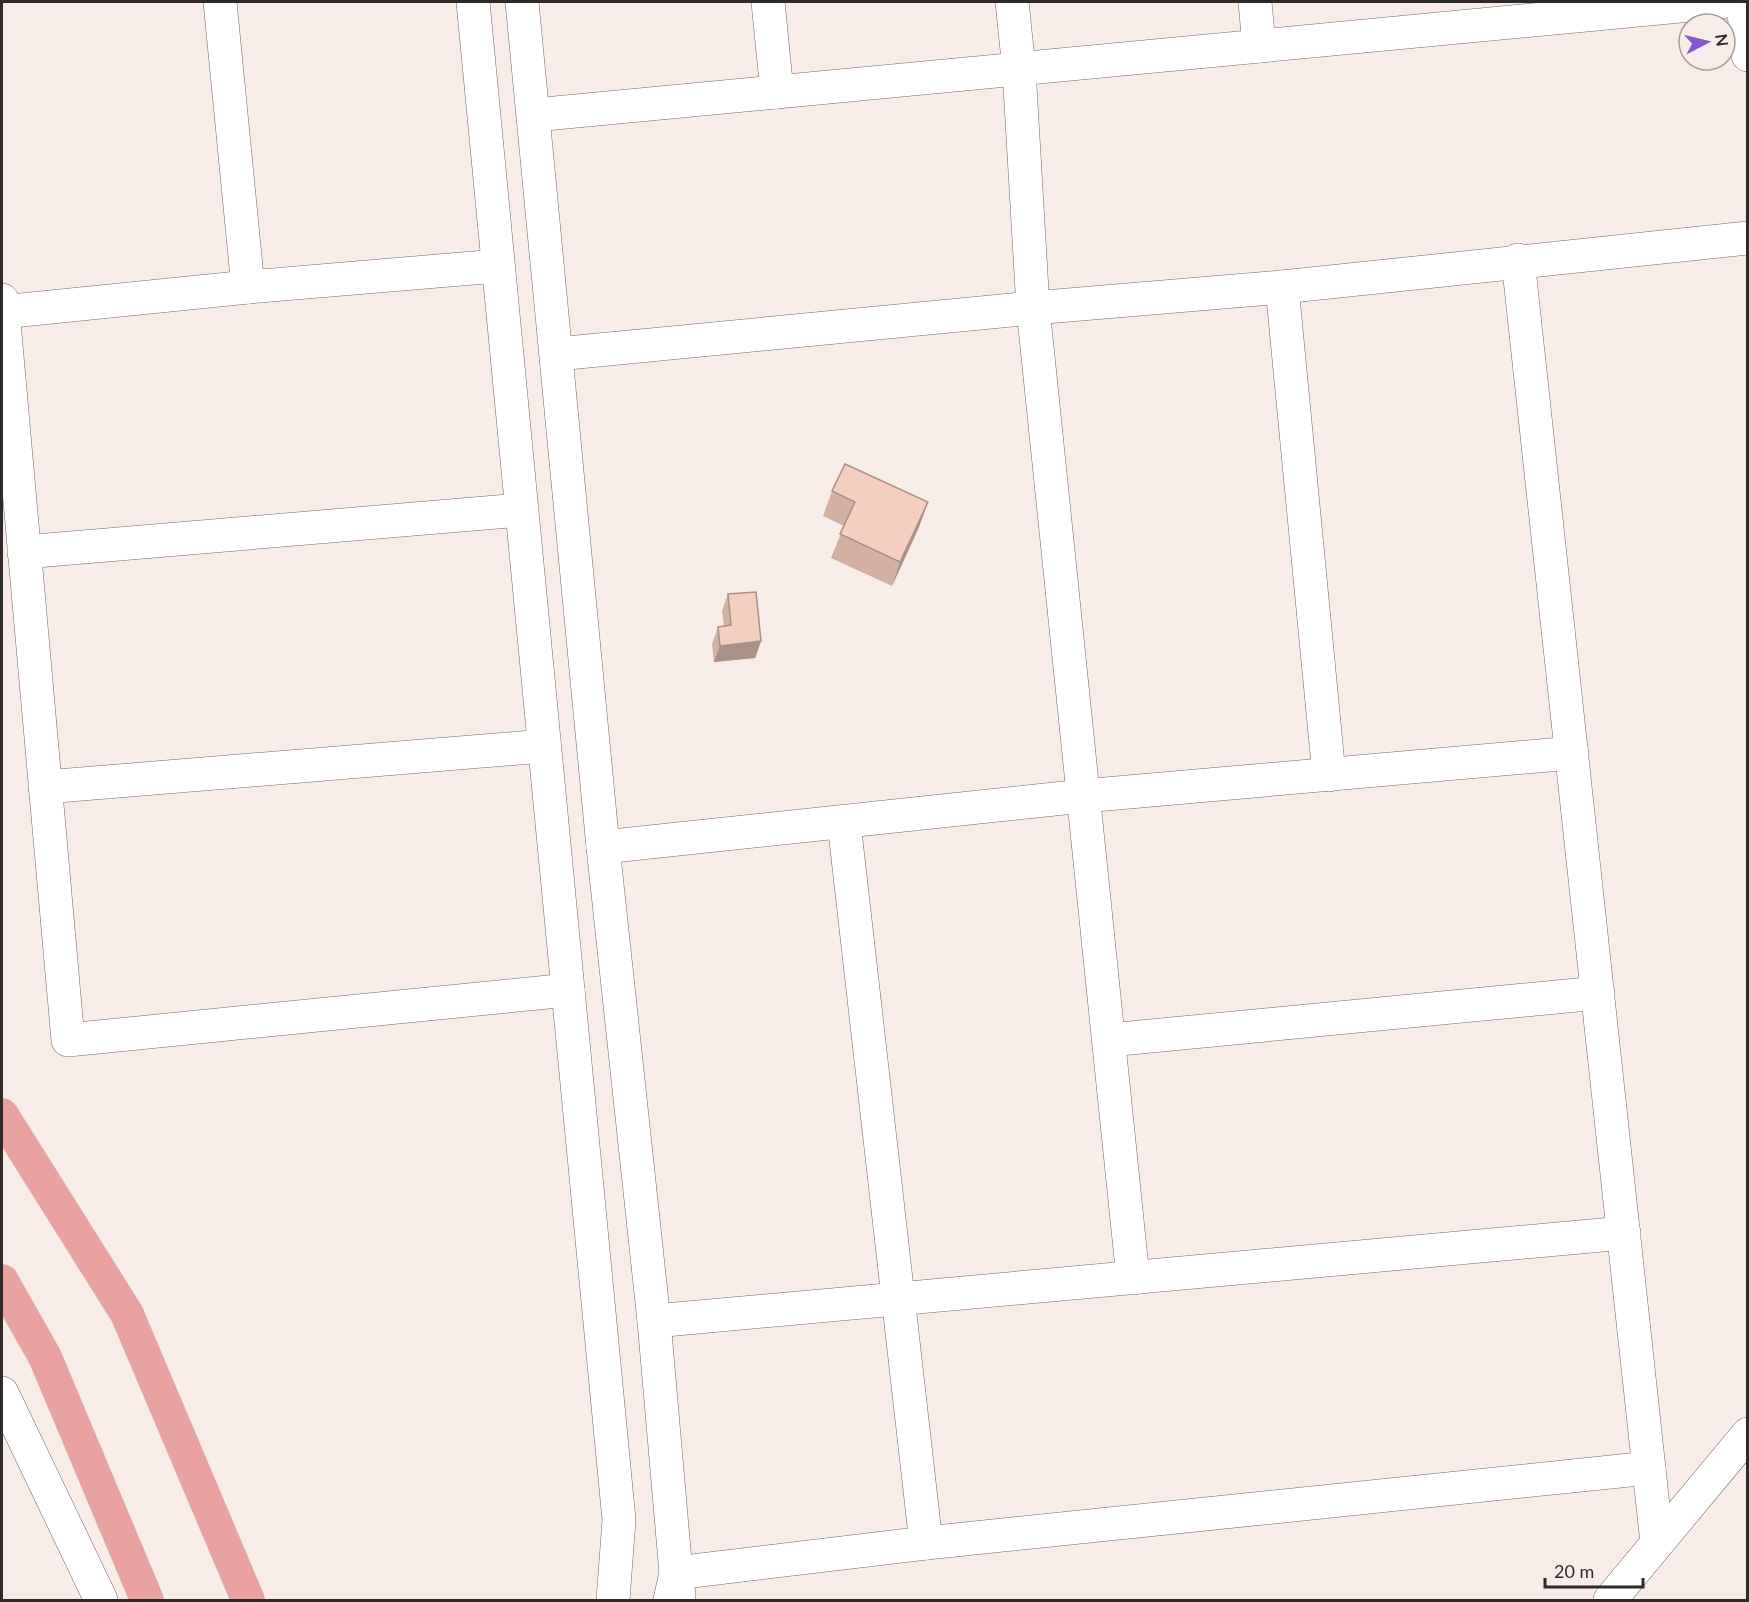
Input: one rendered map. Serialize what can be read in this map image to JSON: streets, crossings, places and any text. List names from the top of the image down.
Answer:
{
  "scale_bar": "20 m",
  "north": "right"
}
